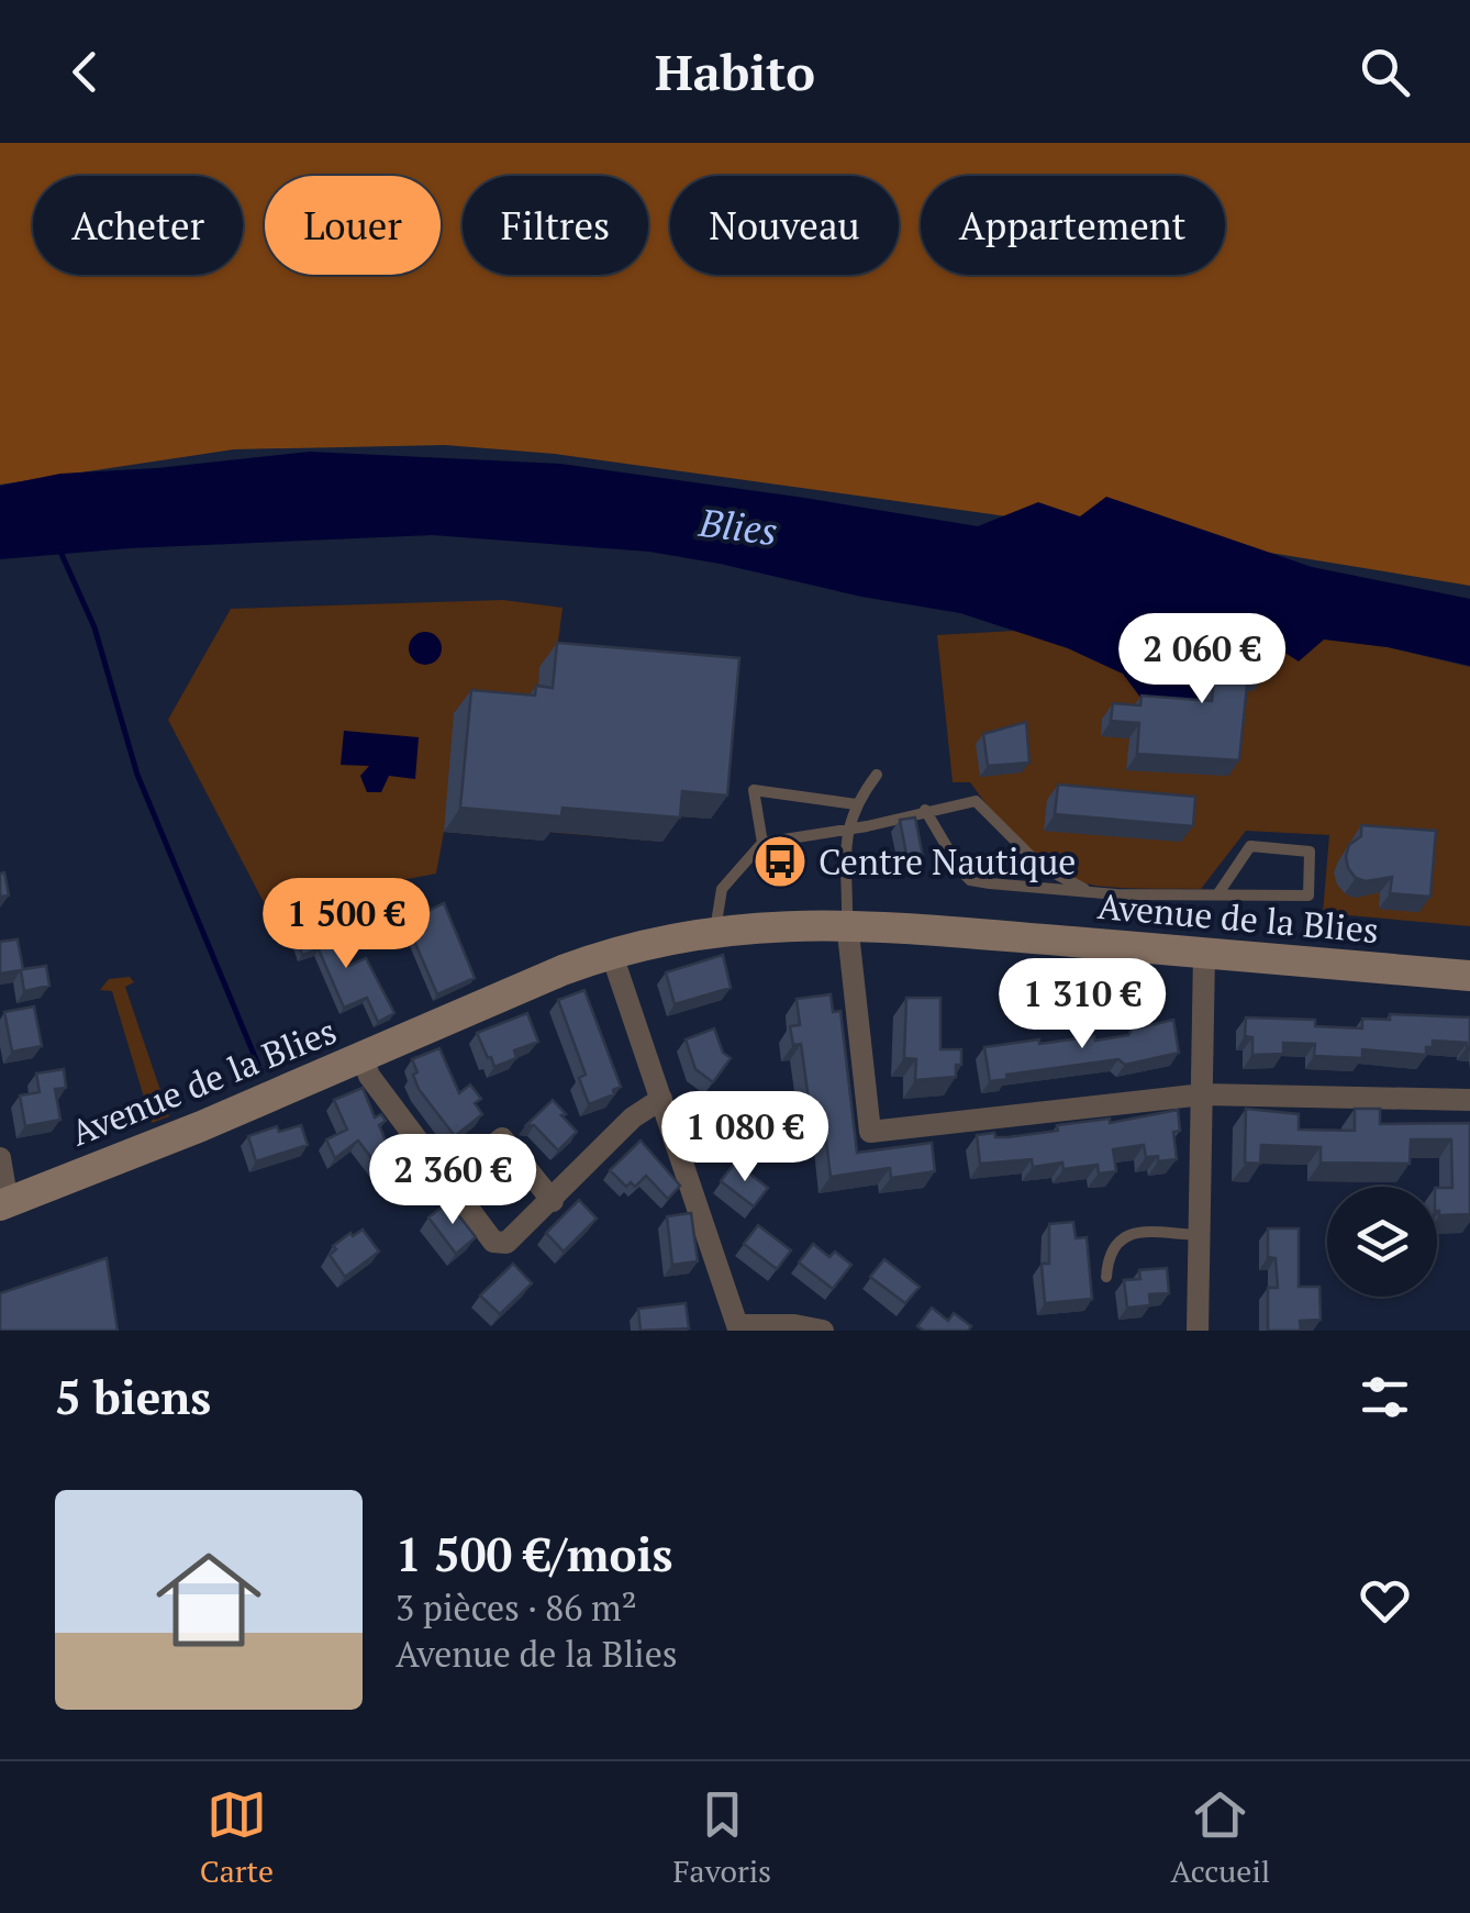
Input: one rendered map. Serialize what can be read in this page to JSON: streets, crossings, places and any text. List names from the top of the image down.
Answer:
{
  "streets": {
    "main road": ["Avenue de la Blies"]
  },
  "water": ["Blies"],
  "places": {
    "bus stop": ["Centre Nautique"]
  },
  "page": {
    "header": "Habito",
    "chip": [
      "Acheter",
      "Louer",
      "Filtres",
      "Nouveau",
      "Appartement"
    ],
    "price": [
      "2 060 €",
      "1 500 €",
      "1 310 €",
      "1 080 €",
      "2 360 €"
    ],
    "heading": "5 biens",
    "list": [
      {
        "name": "1 500 €/mois",
        "note": "3 pièces · 86 m² · Avenue de la Blies"
      }
    ],
    "tabs": ["Carte", "Favoris", "Accueil"]
  }
}
